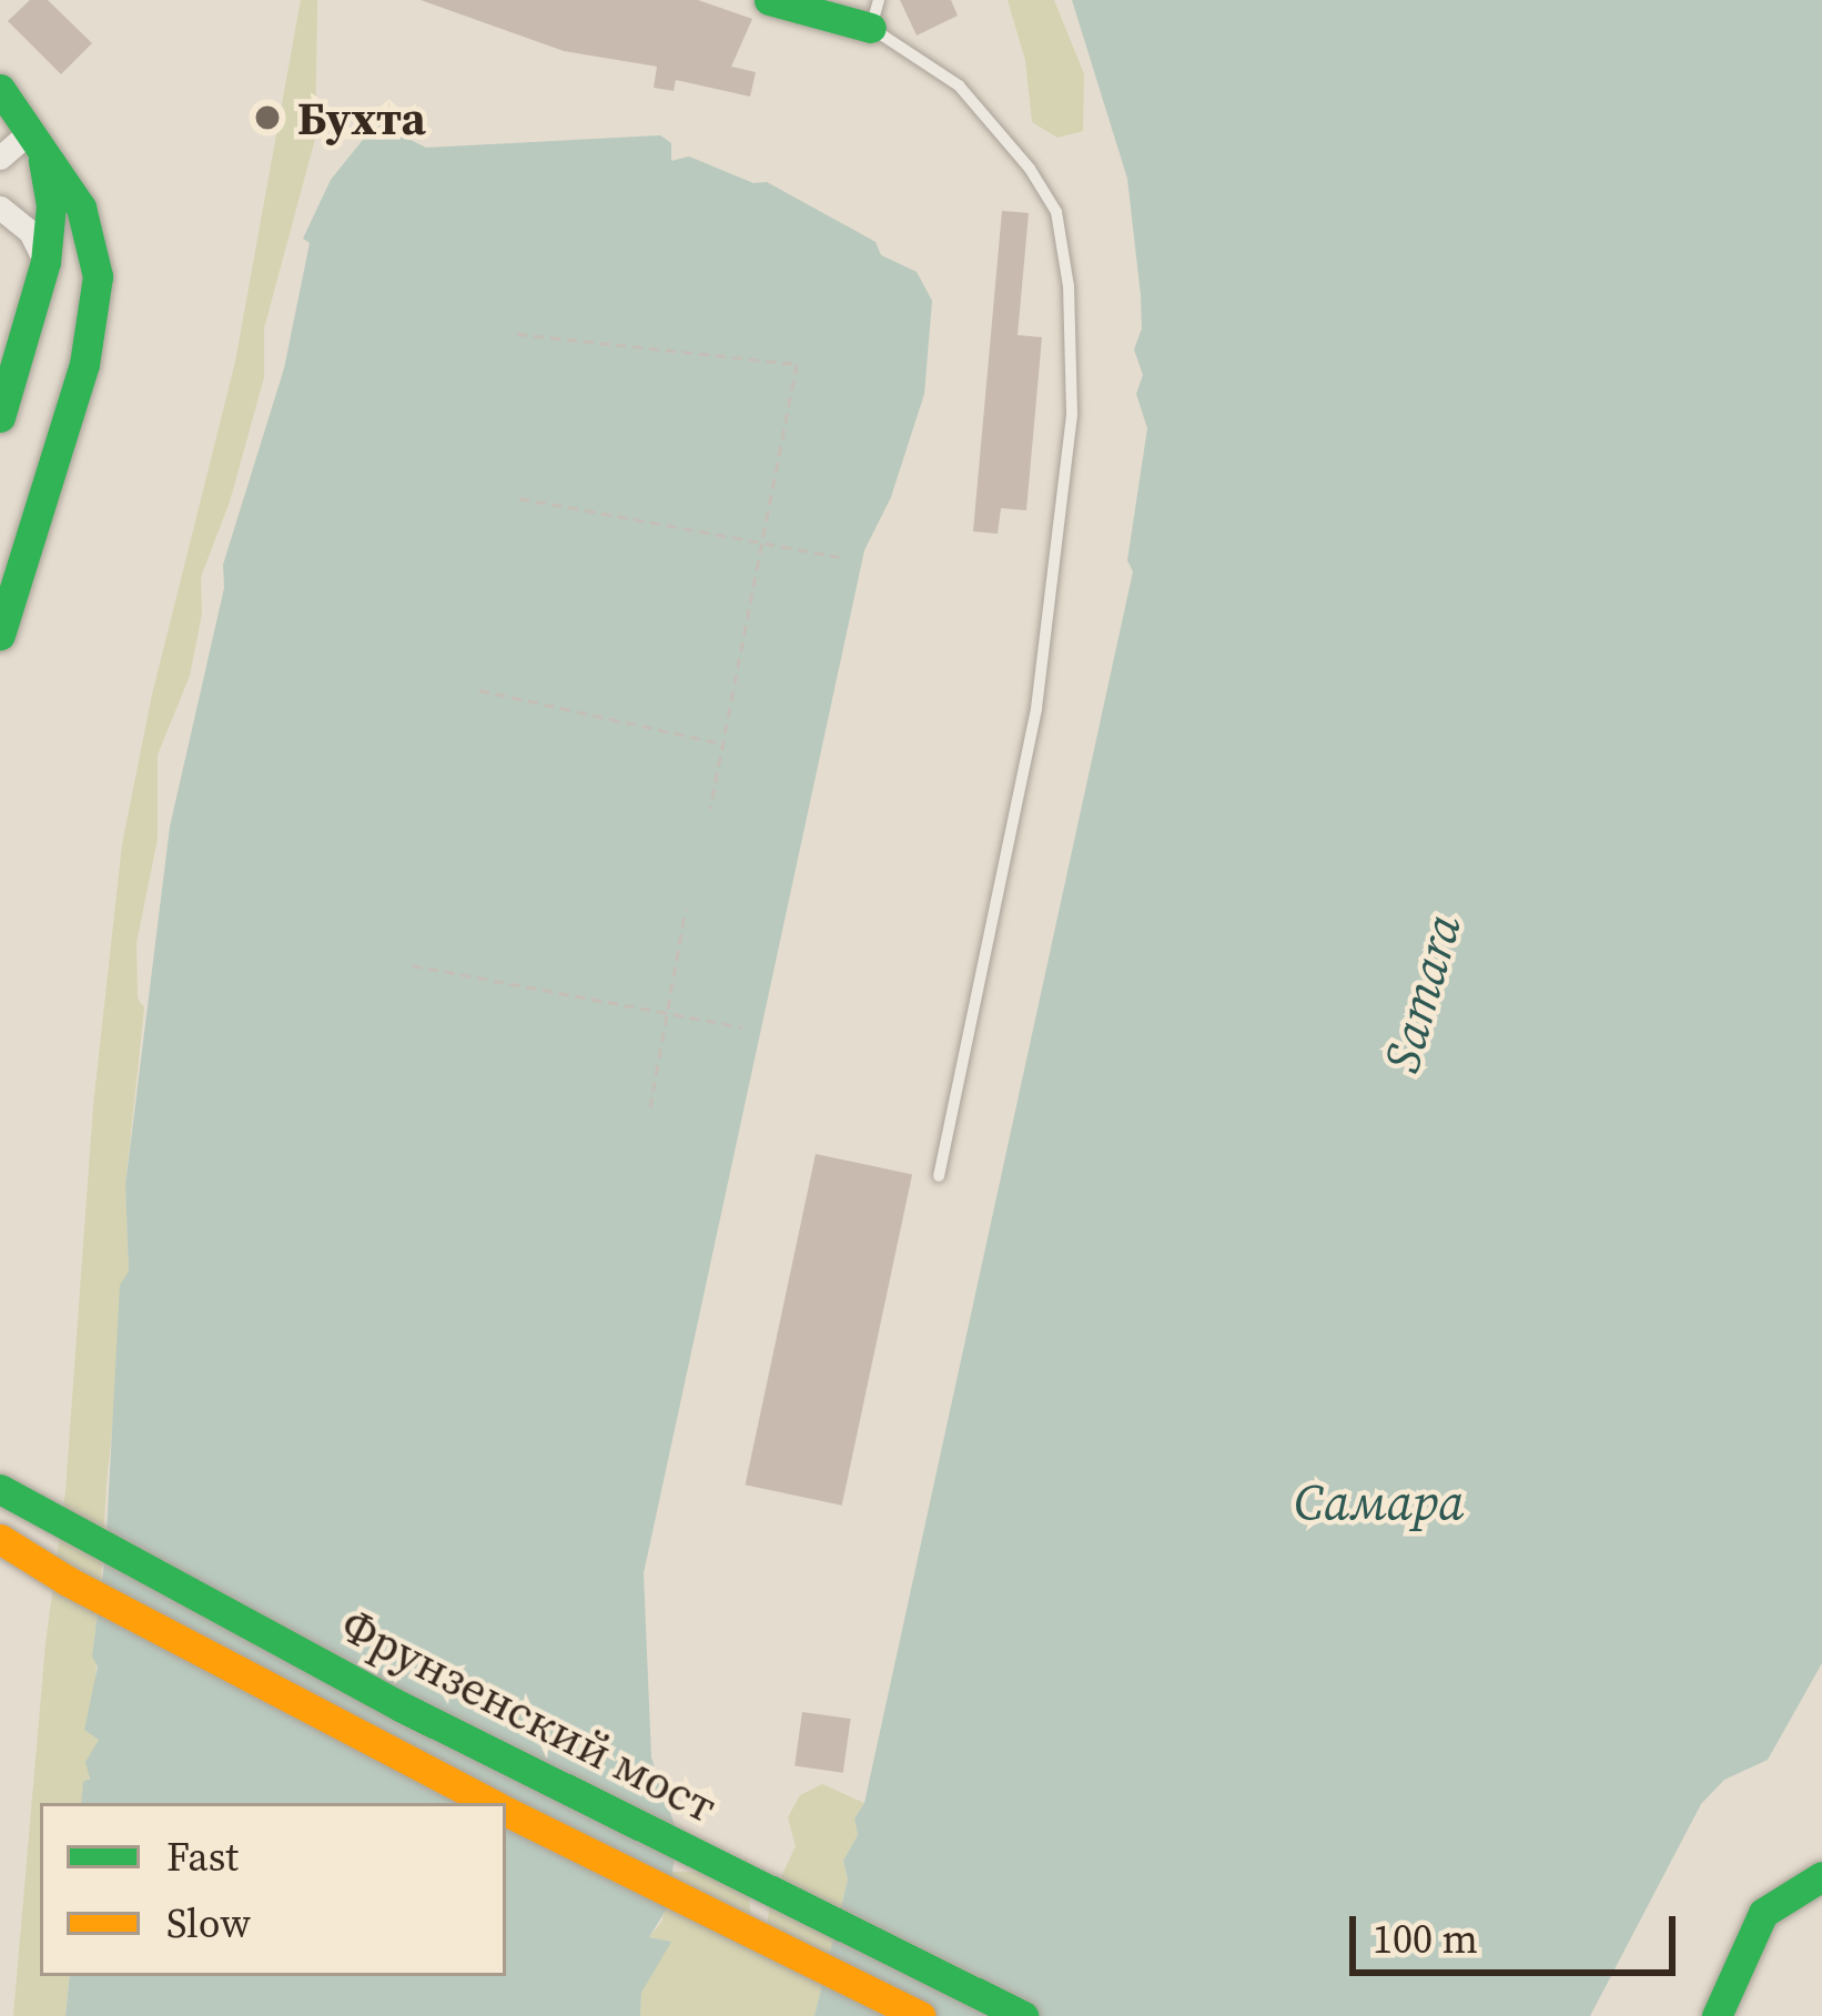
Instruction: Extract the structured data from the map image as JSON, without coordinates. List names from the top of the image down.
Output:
{
  "streets": {
    "main road": ["Фрунзенский мост"]
  },
  "water": ["Samara", "Самара"],
  "places": ["Бухта"],
  "legend": ["Fast", "Slow"],
  "scale_bar": "100 m"
}
